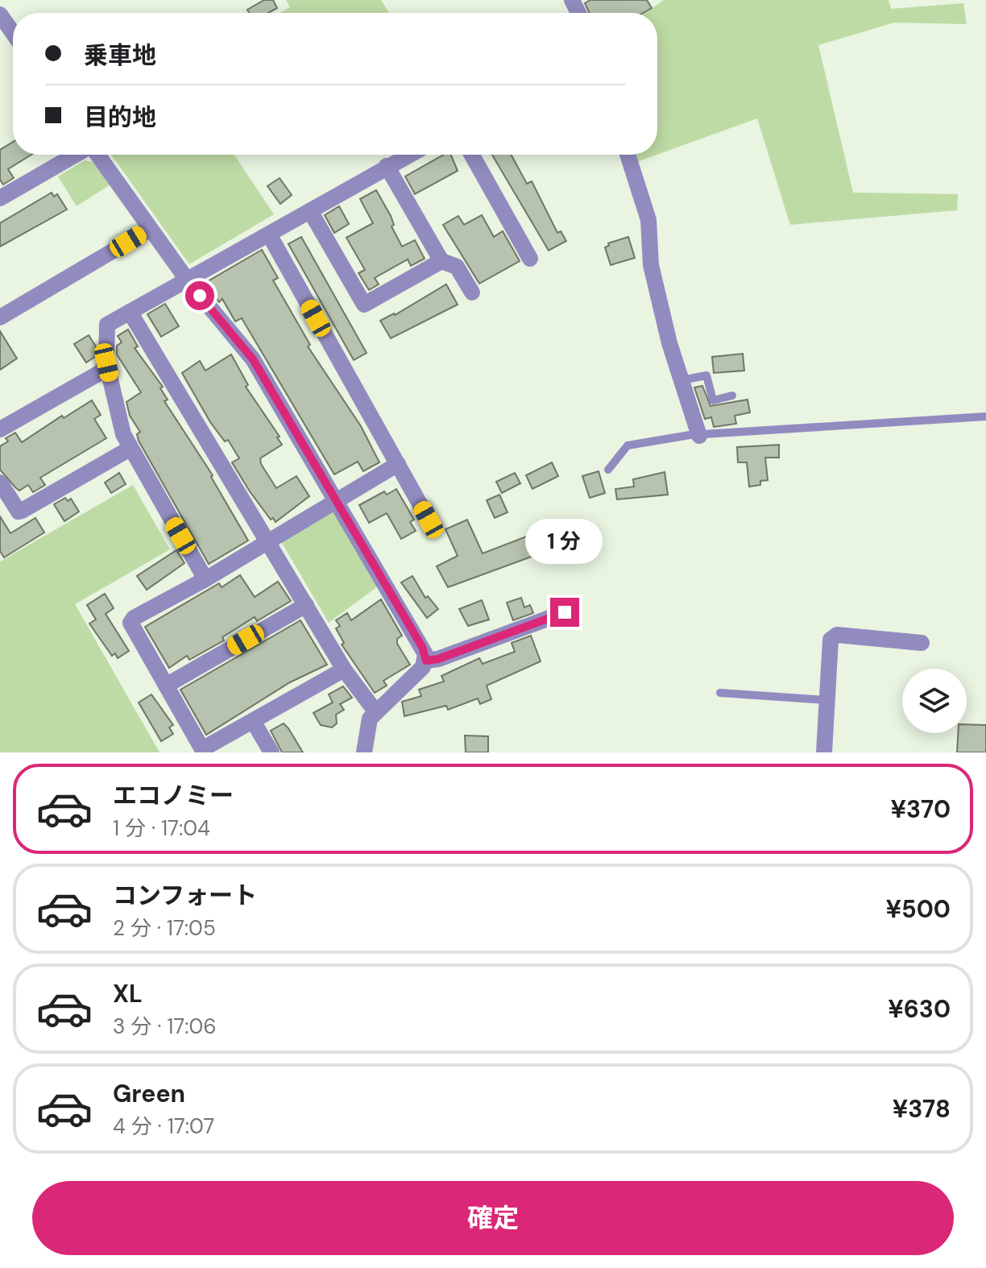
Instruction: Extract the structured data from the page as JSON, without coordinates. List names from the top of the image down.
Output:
{
  "page": {
    "banner": ["乗車地", "目的地"],
    "bubble": "1 分",
    "list": [
      {
        "name": "エコノミー",
        "note": "1 分 · 17:04",
        "value": "¥370"
      },
      {
        "name": "コンフォート",
        "note": "2 分 · 17:05",
        "value": "¥500"
      },
      {
        "name": "XL",
        "note": "3 分 · 17:06",
        "value": "¥630"
      },
      {
        "name": "Green",
        "note": "4 分 · 17:07",
        "value": "¥378"
      }
    ],
    "buttons": "確定"
  }
}
